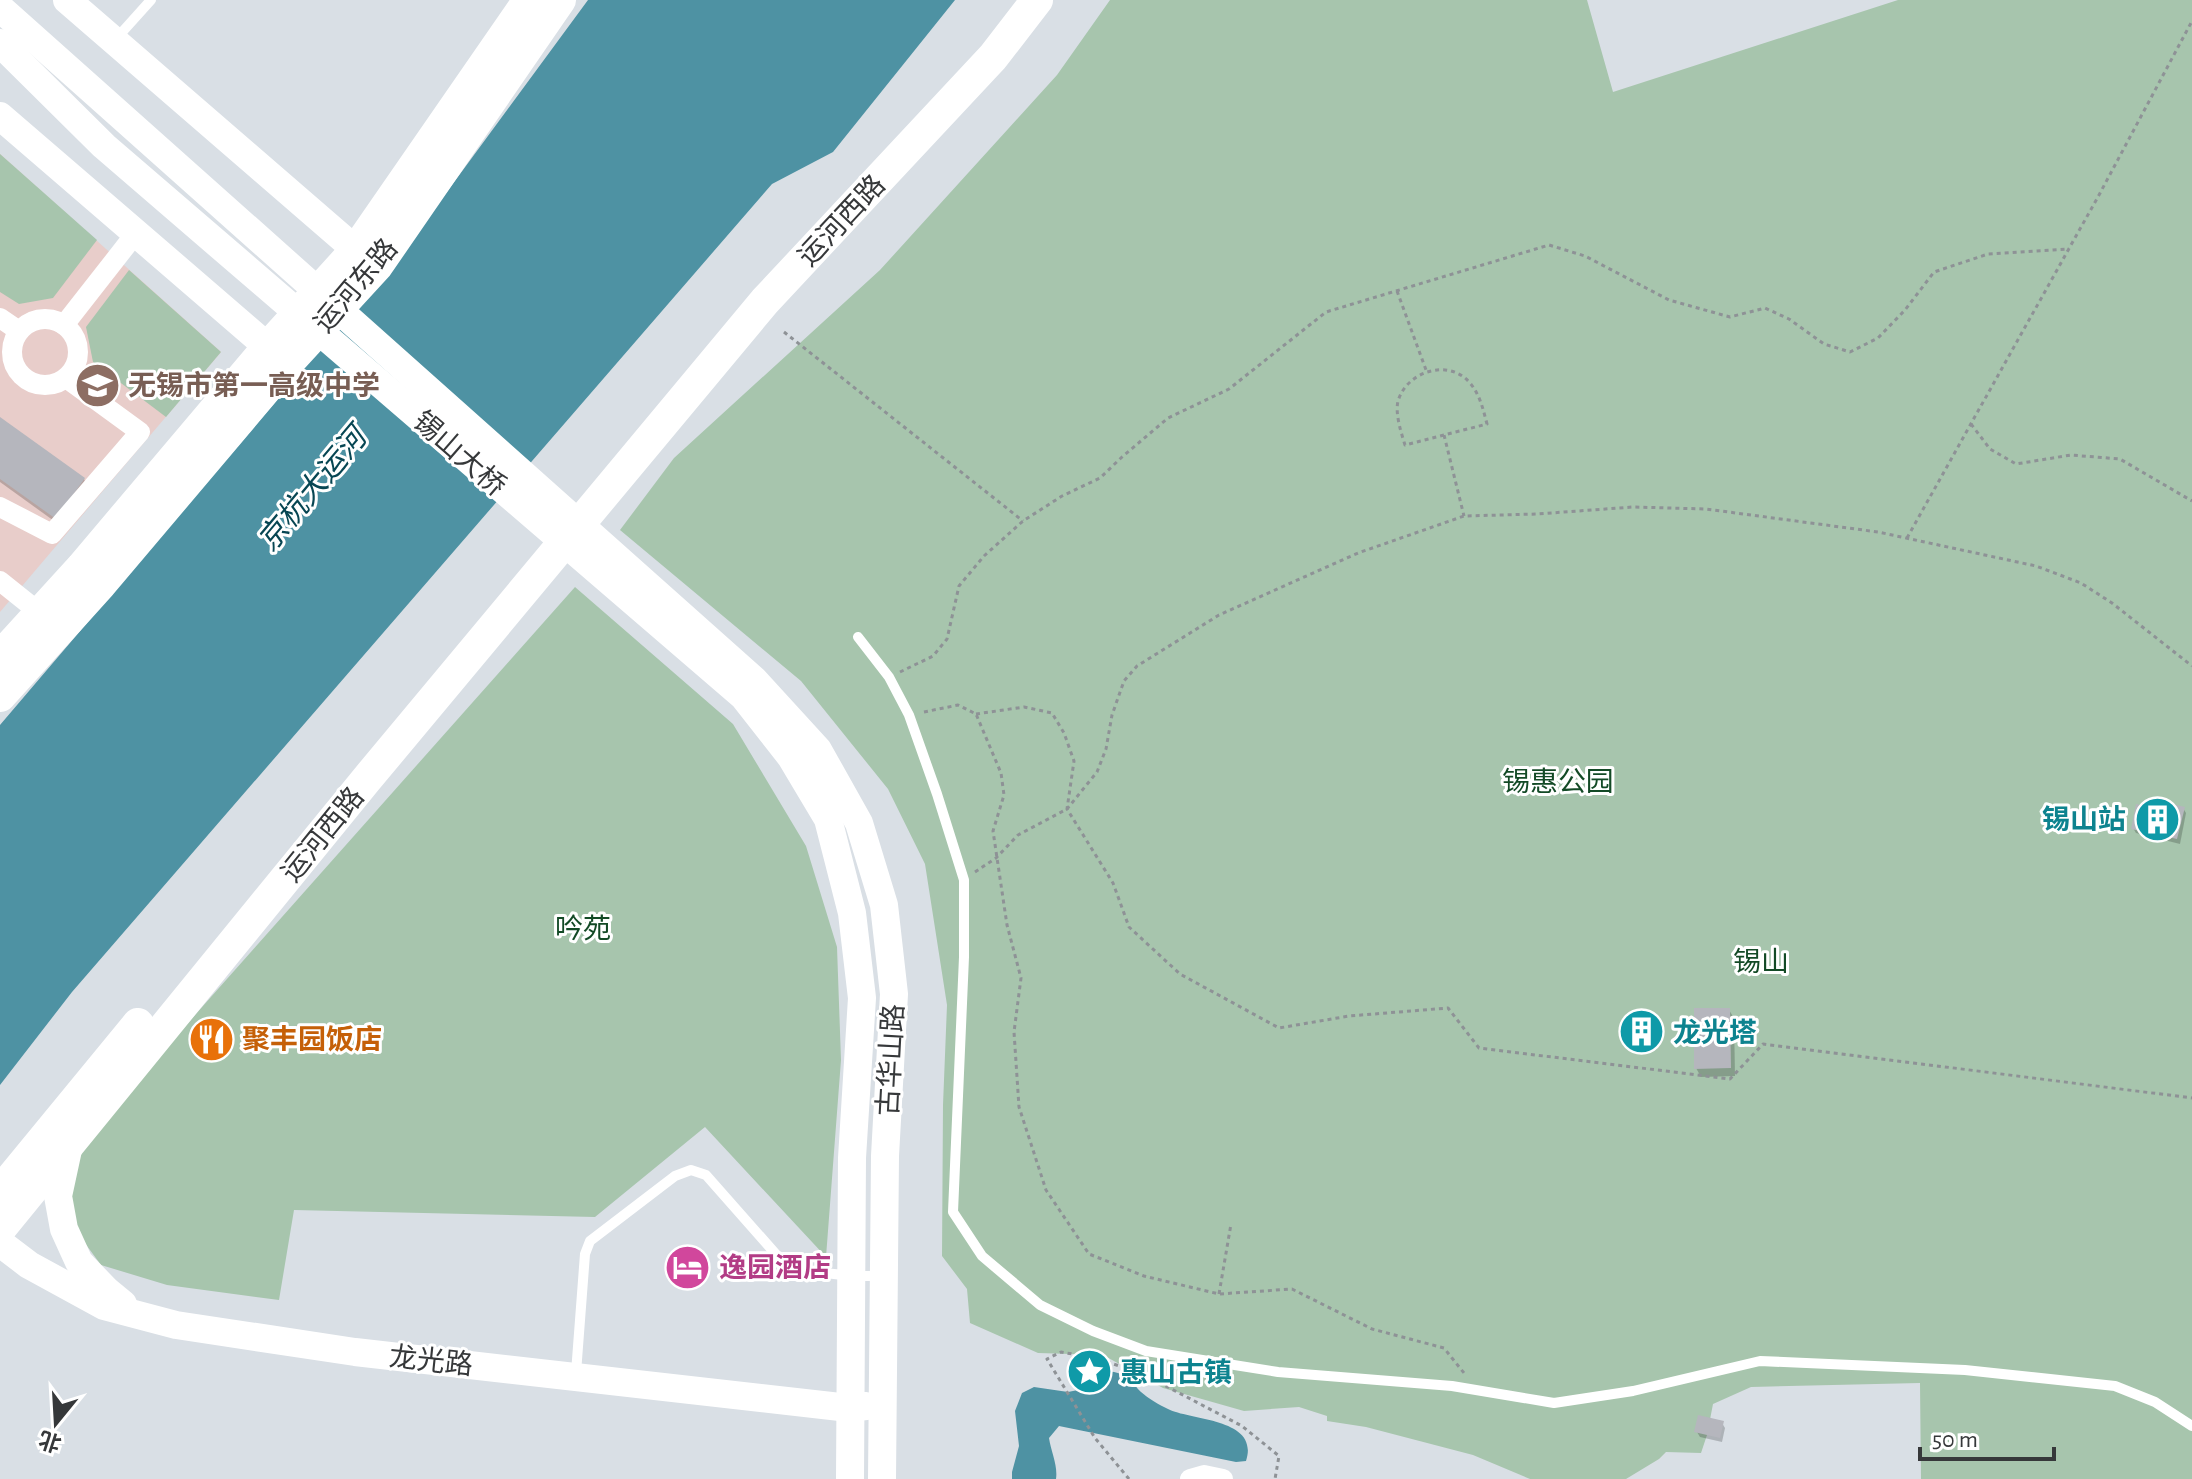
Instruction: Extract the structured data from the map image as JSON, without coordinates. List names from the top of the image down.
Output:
{
  "streets": {
    "main road": [
      "运河西路",
      "运河东路",
      "锡山大桥",
      "古华山路",
      "龙光路"
    ]
  },
  "crossings": [
    ["锡山大桥", "古华山路"],
    ["古华山路", "龙光路"]
  ],
  "water": ["京杭大运河"],
  "parks": ["锡惠公园", "吟苑", "锡山"],
  "places": {
    "school or university": ["无锡市第一高级中学"],
    "building": ["锡山站", "龙光塔"],
    "restaurant": ["聚丰园饭店"],
    "hotel": ["逸园酒店"],
    "place": ["惠山古镇"]
  },
  "scale_bar": "50 m",
  "north": "bottom"
}
